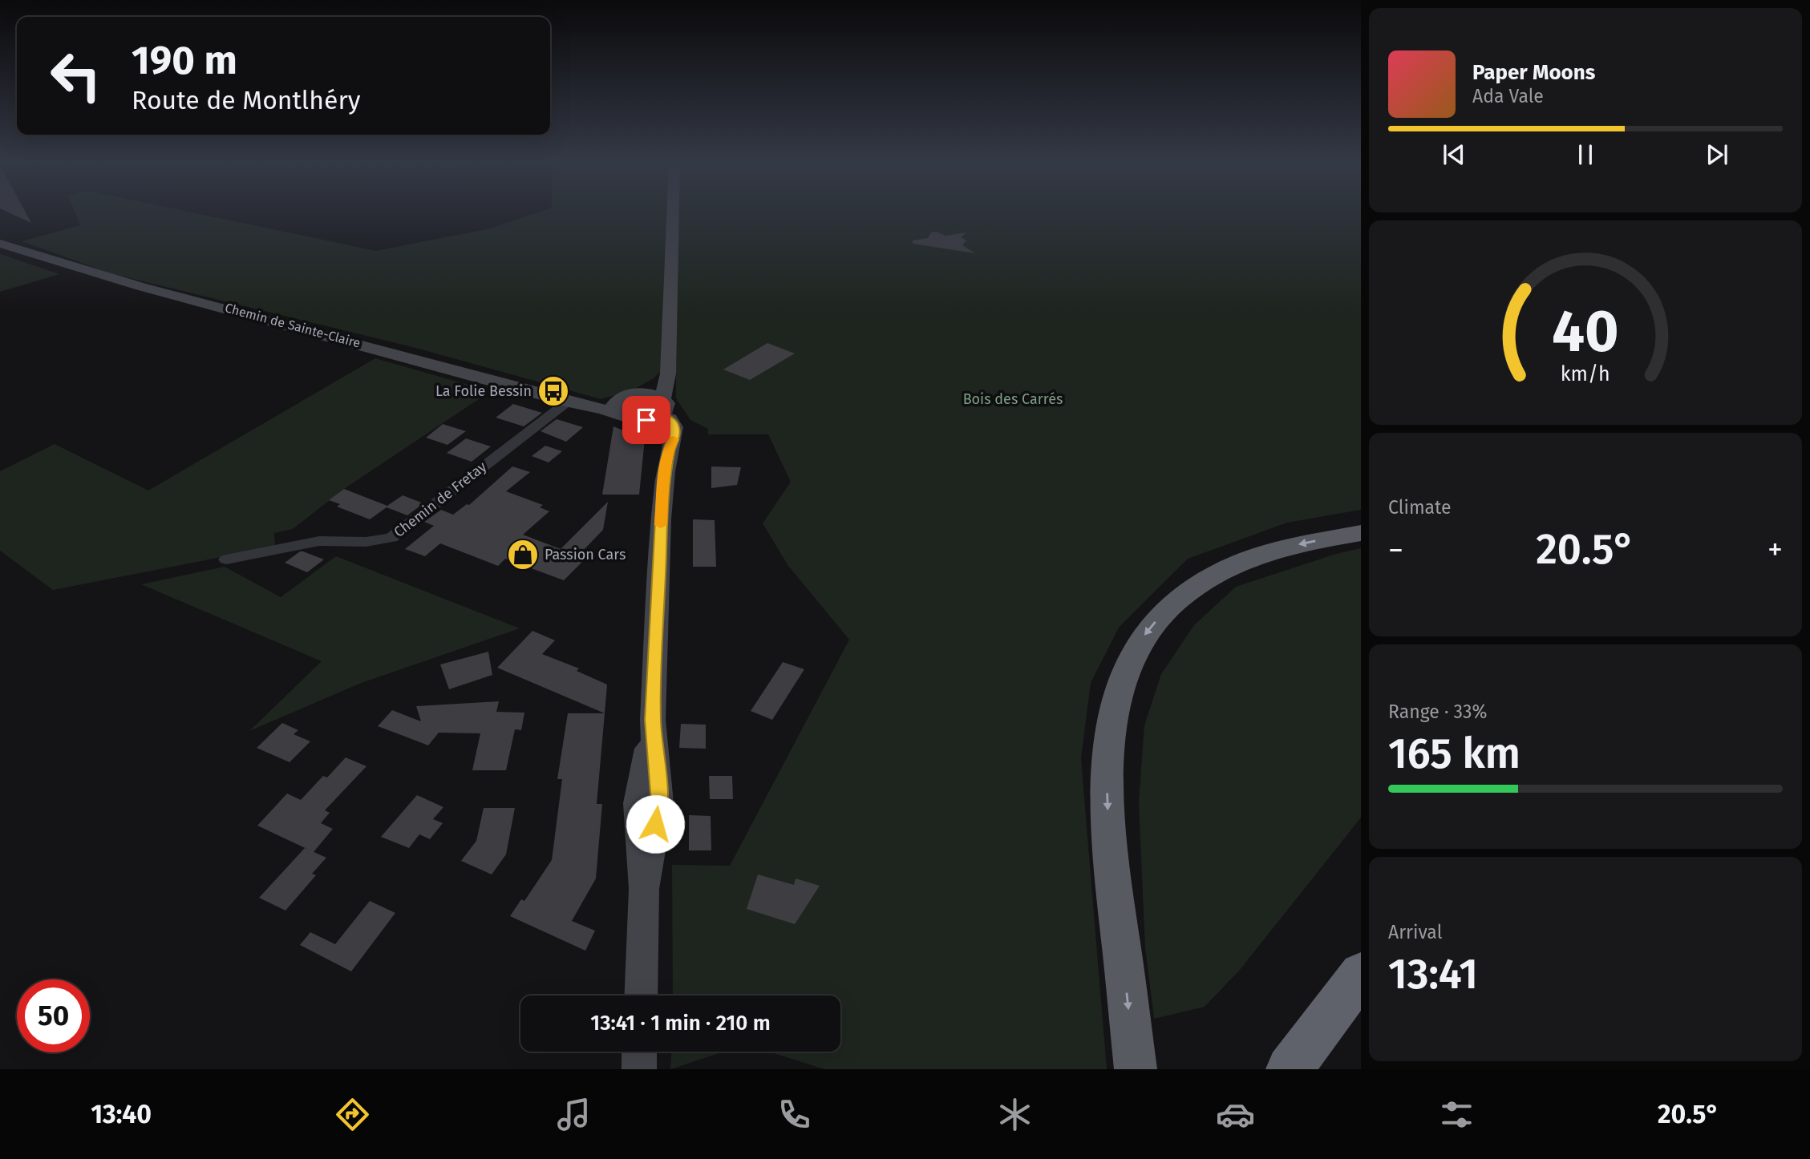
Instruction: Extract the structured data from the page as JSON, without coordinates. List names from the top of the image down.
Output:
{
  "streets": {
    "main road": ["Chemin de Sainte-Claire"],
    "street": ["Chemin de Fretay"]
  },
  "crossings": [
    ["Chemin de Sainte-Claire", "Chemin de Fretay"]
  ],
  "parks": ["Bois des Carrés"],
  "places": {
    "bus stop": ["La Folie Bessin"],
    "shop": ["Passion Cars"]
  },
  "page": {
    "turn": ["190 m", "Route de Montlhéry"],
    "song": ["Paper Moons", "Ada Vale"],
    "tile": [
      "Climate",
      ["Range · 33%", "165 km"],
      ["Arrival", "13:41"]
    ],
    "heat": ["−", "20.5°", "+"],
    "limit": "50",
    "trip": "13:41 · 1 min · 210 m",
    "tabs": ["13:40", "20.5°"],
    "gauge": ["40", "km/h"]
  }
}
